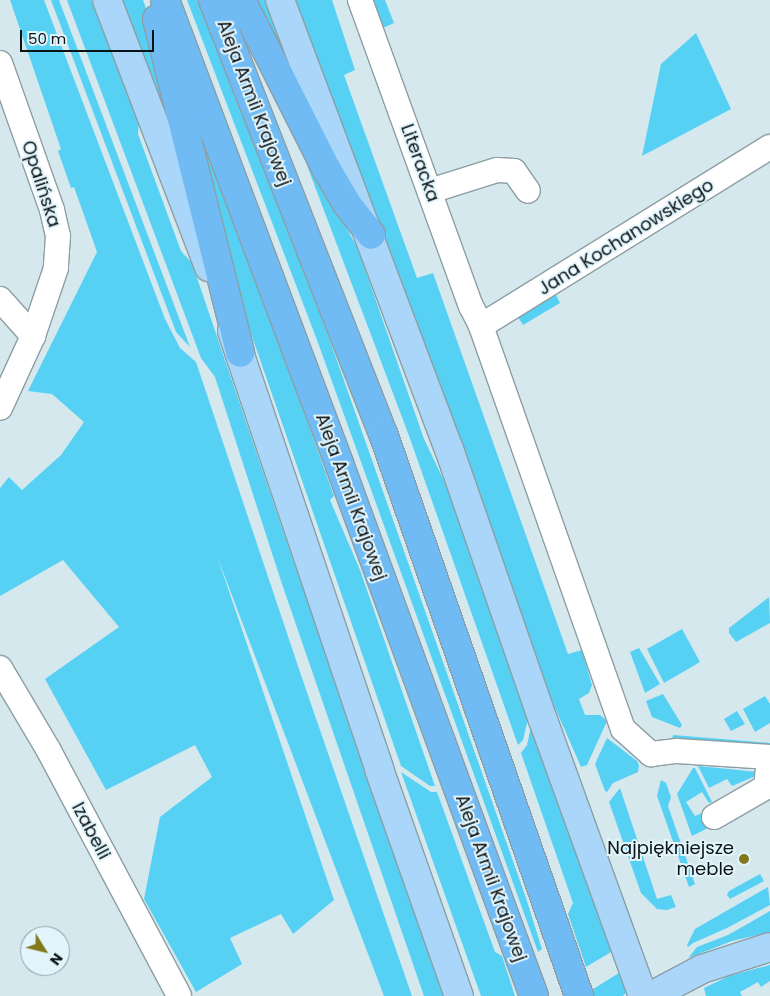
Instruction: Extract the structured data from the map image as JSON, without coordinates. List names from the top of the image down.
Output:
{
  "streets": {
    "highway": ["Aleja Armii Krajowej"],
    "street": [
      "Literacka",
      "Opalińska",
      "Jana Kochanowskiego",
      "Izabelli"
    ]
  },
  "crossings": [
    ["Literacka", "Jana Kochanowskiego"]
  ],
  "places": ["Najpiękniejsze meble"],
  "scale_bar": "50 m",
  "north": "bottom right"
}
